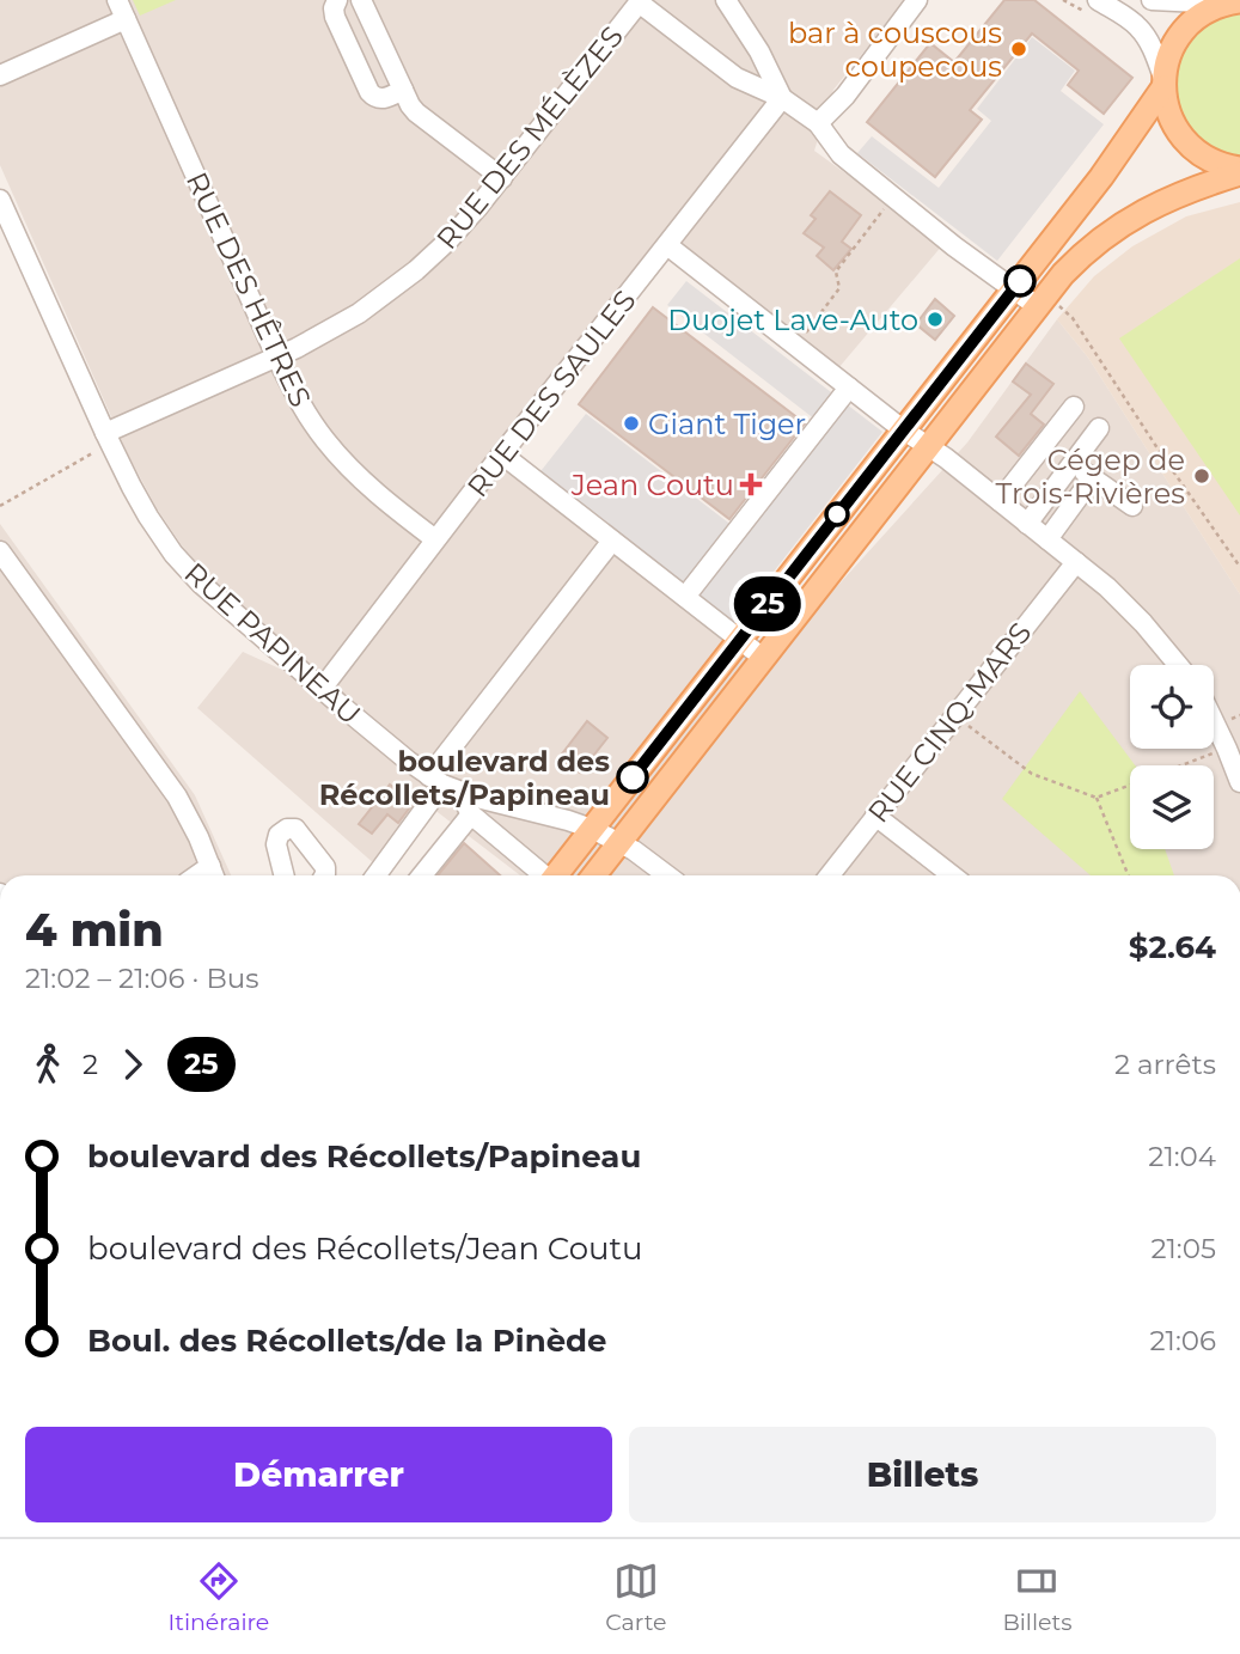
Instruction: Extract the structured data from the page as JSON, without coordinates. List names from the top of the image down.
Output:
{
  "streets": {
    "street": [
      "RUE DES MÉLÈZES",
      "RUE DES HÊTRES",
      "RUE DES SAULES",
      "RUE PAPINEAU",
      "RUE CINQ-MARS"
    ]
  },
  "crossings": [
    ["RUE DES MÉLÈZES", "RUE DES HÊTRES"],
    ["RUE DES MÉLÈZES", "RUE PAPINEAU"],
    ["RUE DES HÊTRES", "RUE DES SAULES"],
    ["RUE DES SAULES", "RUE PAPINEAU"]
  ],
  "places": {
    "other": [
      "bar à couscous coupecous",
      "Duojet Lave-Auto",
      "Giant Tiger",
      "Cégep de Trois-Rivières",
      "boulevard des Récollets/Papineau"
    ],
    "health": ["Jean Coutu"]
  },
  "lines": ["bus line 25"],
  "page": {
    "on_map": "25",
    "heading": ["4 min", "21:02 – 21:06 · Bus", "$2.64"],
    "legs": ["2", "25", "2 arrêts"],
    "list": [
      {
        "name": "boulevard des Récollets/Papineau",
        "value": "21:04"
      },
      {
        "name": "boulevard des Récollets/Jean Coutu",
        "value": "21:05"
      },
      {
        "name": "Boul. des Récollets/de la Pinède",
        "value": "21:06"
      }
    ],
    "buttons": ["Démarrer", "Billets"],
    "tabs": ["Itinéraire", "Carte", "Billets"]
  }
}
